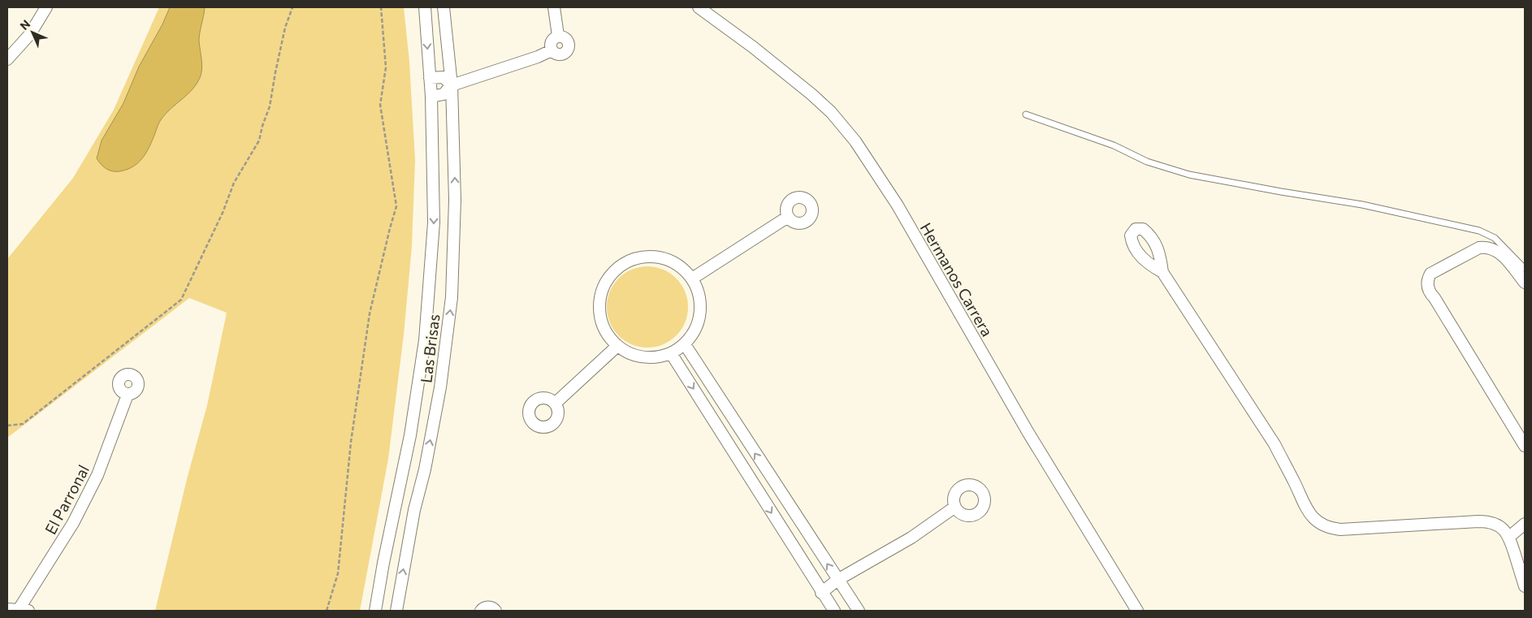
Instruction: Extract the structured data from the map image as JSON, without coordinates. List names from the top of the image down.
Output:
{
  "streets": {
    "street": ["Hermanos Carrera", "Las Brisas", "El Parronal"]
  },
  "north": "top left"
}
